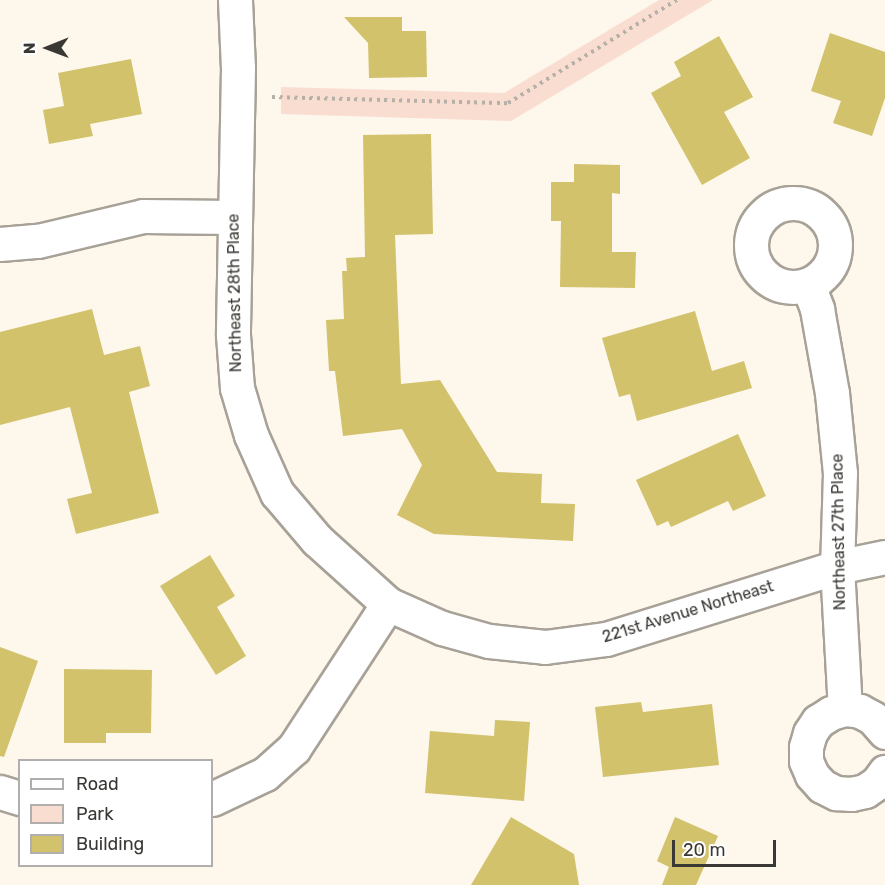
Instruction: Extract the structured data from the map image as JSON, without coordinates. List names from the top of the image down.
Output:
{
  "streets": {
    "street": ["Northeast 28th Place", "Northeast 27th Place", "221st Avenue Northeast"]
  },
  "crossings": [
    ["Northeast 28th Place", "221st Avenue Northeast"],
    ["Northeast 27th Place", "221st Avenue Northeast"]
  ],
  "legend": ["Road", "Park", "Building"],
  "scale_bar": "20 m",
  "north": "left"
}
